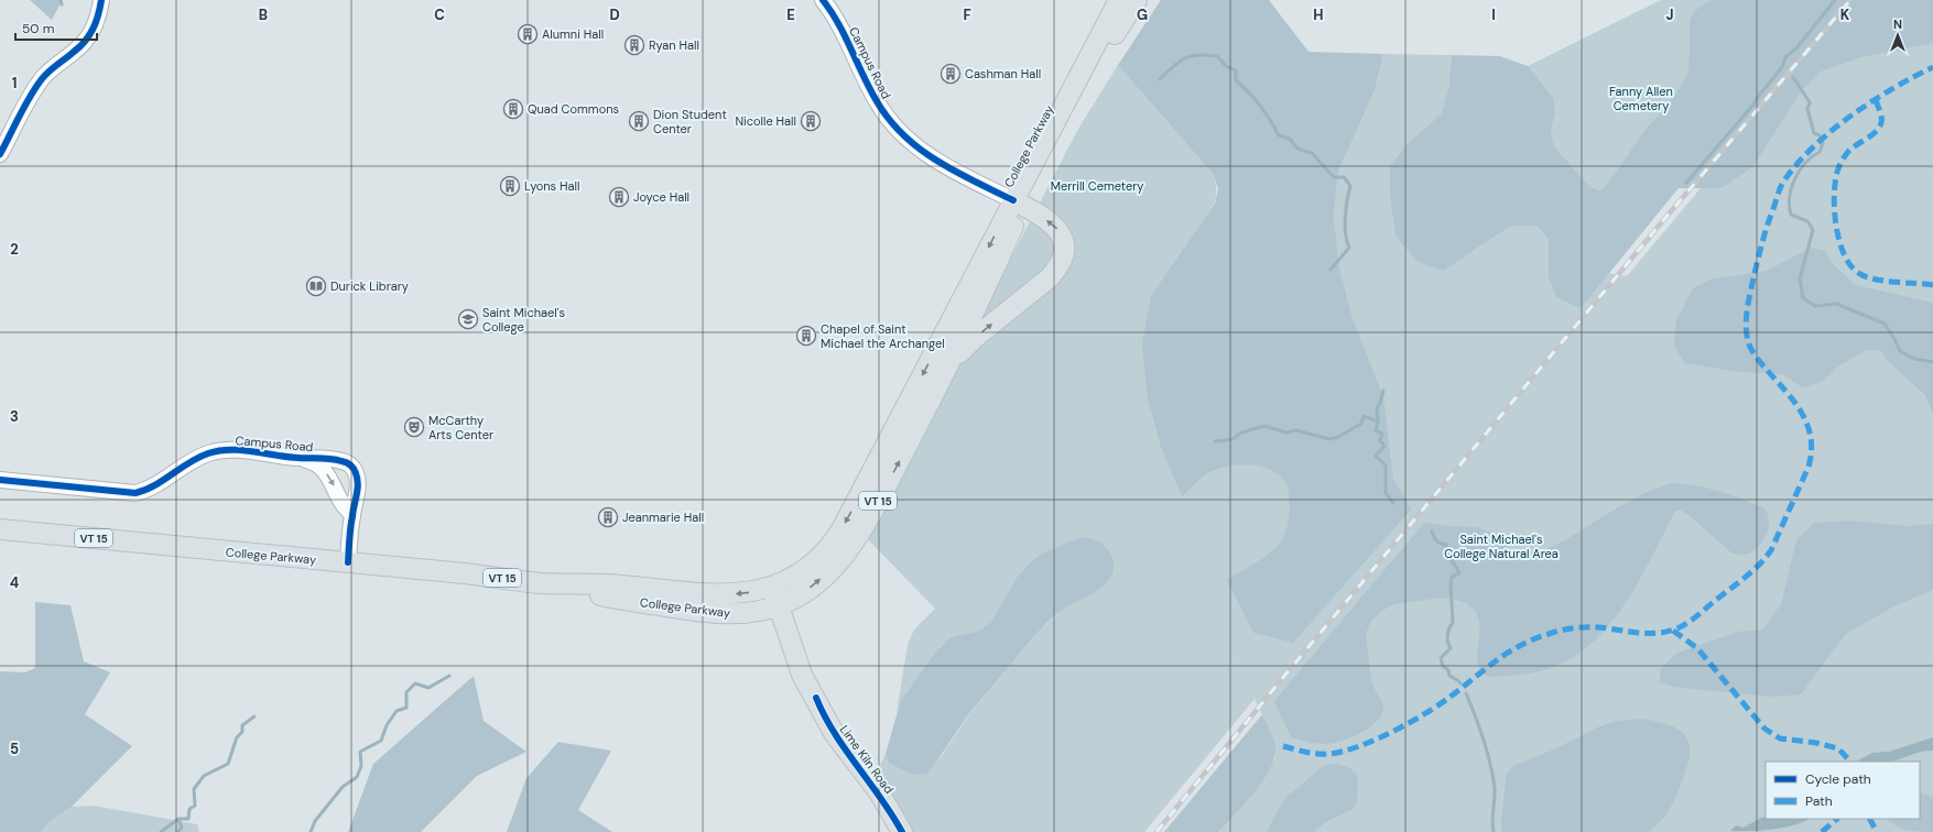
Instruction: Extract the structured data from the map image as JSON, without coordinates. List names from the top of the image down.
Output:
{
  "streets": {
    "main road": ["College Parkway", "VT 15", "Lime Kiln Road"],
    "street": ["Campus Road"]
  },
  "crossings": [
    ["Campus Road", "College Parkway"],
    ["College Parkway", "Lime Kiln Road"]
  ],
  "parks": ["Fanny Allen Cemetery", "Merrill Cemetery", "Saint Michael's College Natural Area"],
  "places": {
    "building": [
      "Alumni Hall",
      "Ryan Hall",
      "Cashman Hall",
      "Quad Commons",
      "Dion Student Center",
      "Nicolle Hall",
      "Lyons Hall",
      "Joyce Hall",
      "Chapel of Saint Michael the Archangel",
      "Jeanmarie Hall"
    ],
    "library": ["Durick Library"],
    "school or university": ["Saint Michael's College"],
    "theatre": ["McCarthy Arts Center"]
  },
  "legend": ["Cycle path", "Path"],
  "scale_bar": "50 m",
  "north": "top",
  "grid": {
    "columns": [
      "B",
      "C",
      "D",
      "E",
      "F",
      "G",
      "H",
      "I",
      "J",
      "K"
    ],
    "rows": [
      "1",
      "2",
      "3",
      "4",
      "5"
    ]
  }
}
